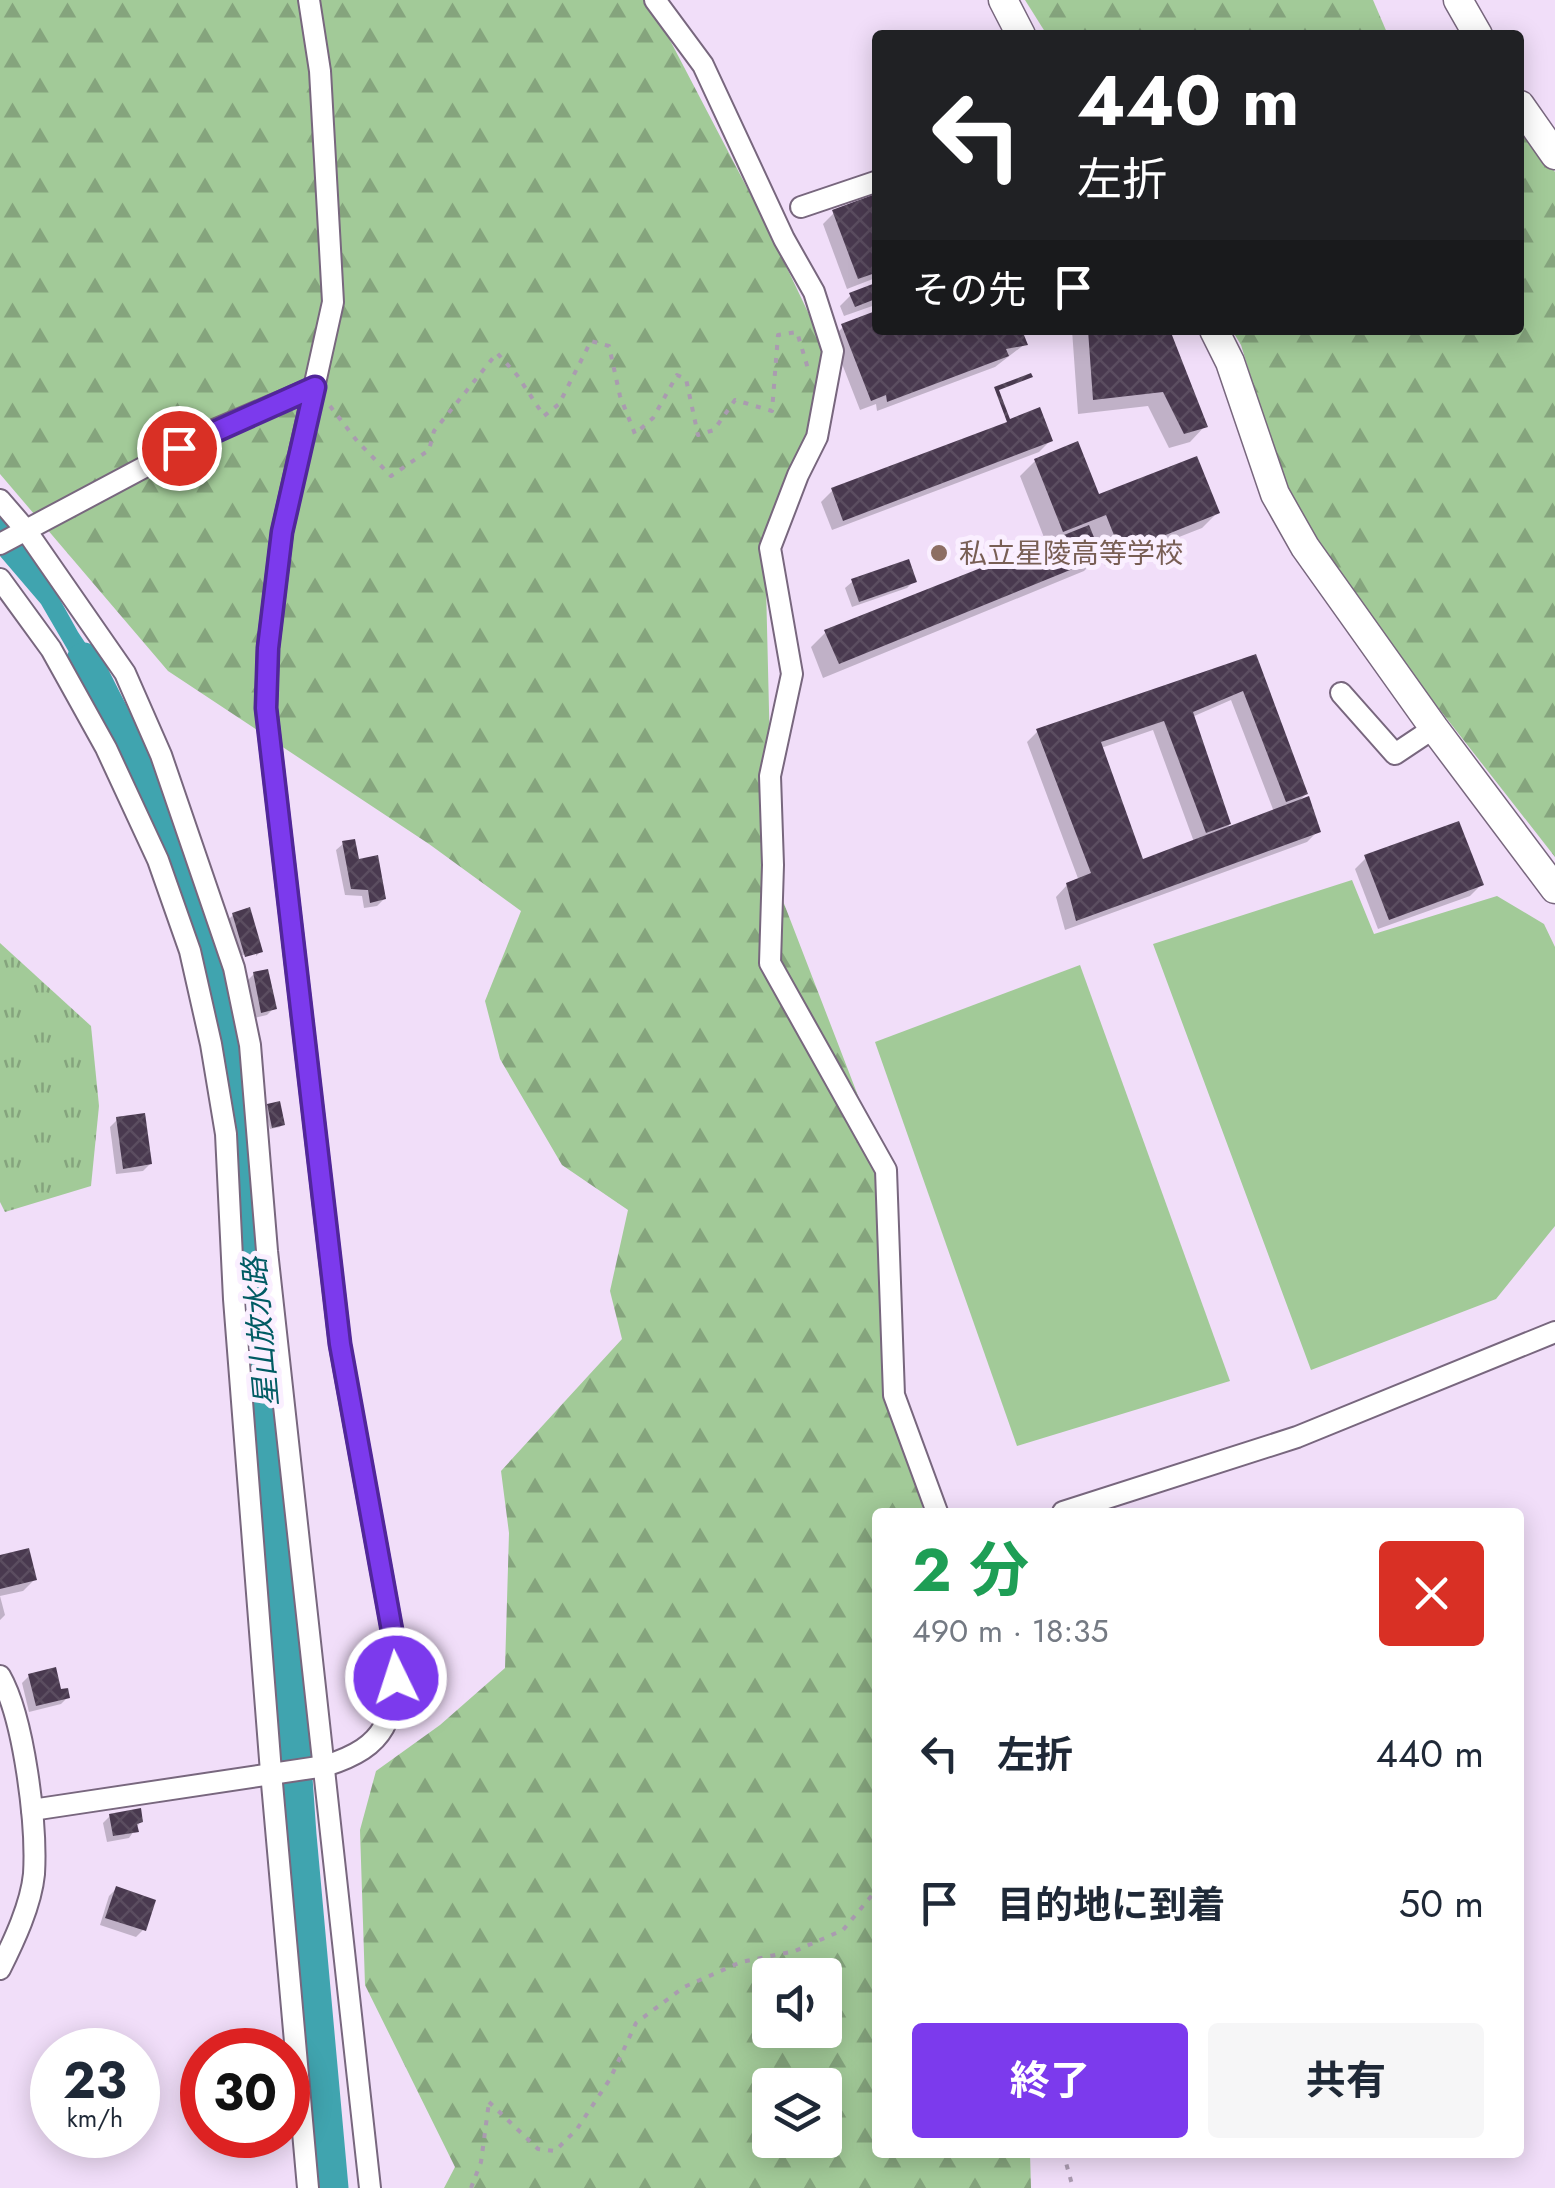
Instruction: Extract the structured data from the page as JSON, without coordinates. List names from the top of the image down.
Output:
{
  "water": ["星山放水路"],
  "places": ["私立星陵高等学校"],
  "page": {
    "turn": ["440 m", "左折"],
    "then": "その先",
    "heading": ["2 分", "490 m · 18:35"],
    "list": [
      {
        "name": "左折",
        "value": "440 m"
      },
      {
        "name": "目的地に到着",
        "value": "50 m"
      }
    ],
    "buttons": ["終了", "共有"],
    "speed": "23 km/h",
    "limit": "30"
  }
}
